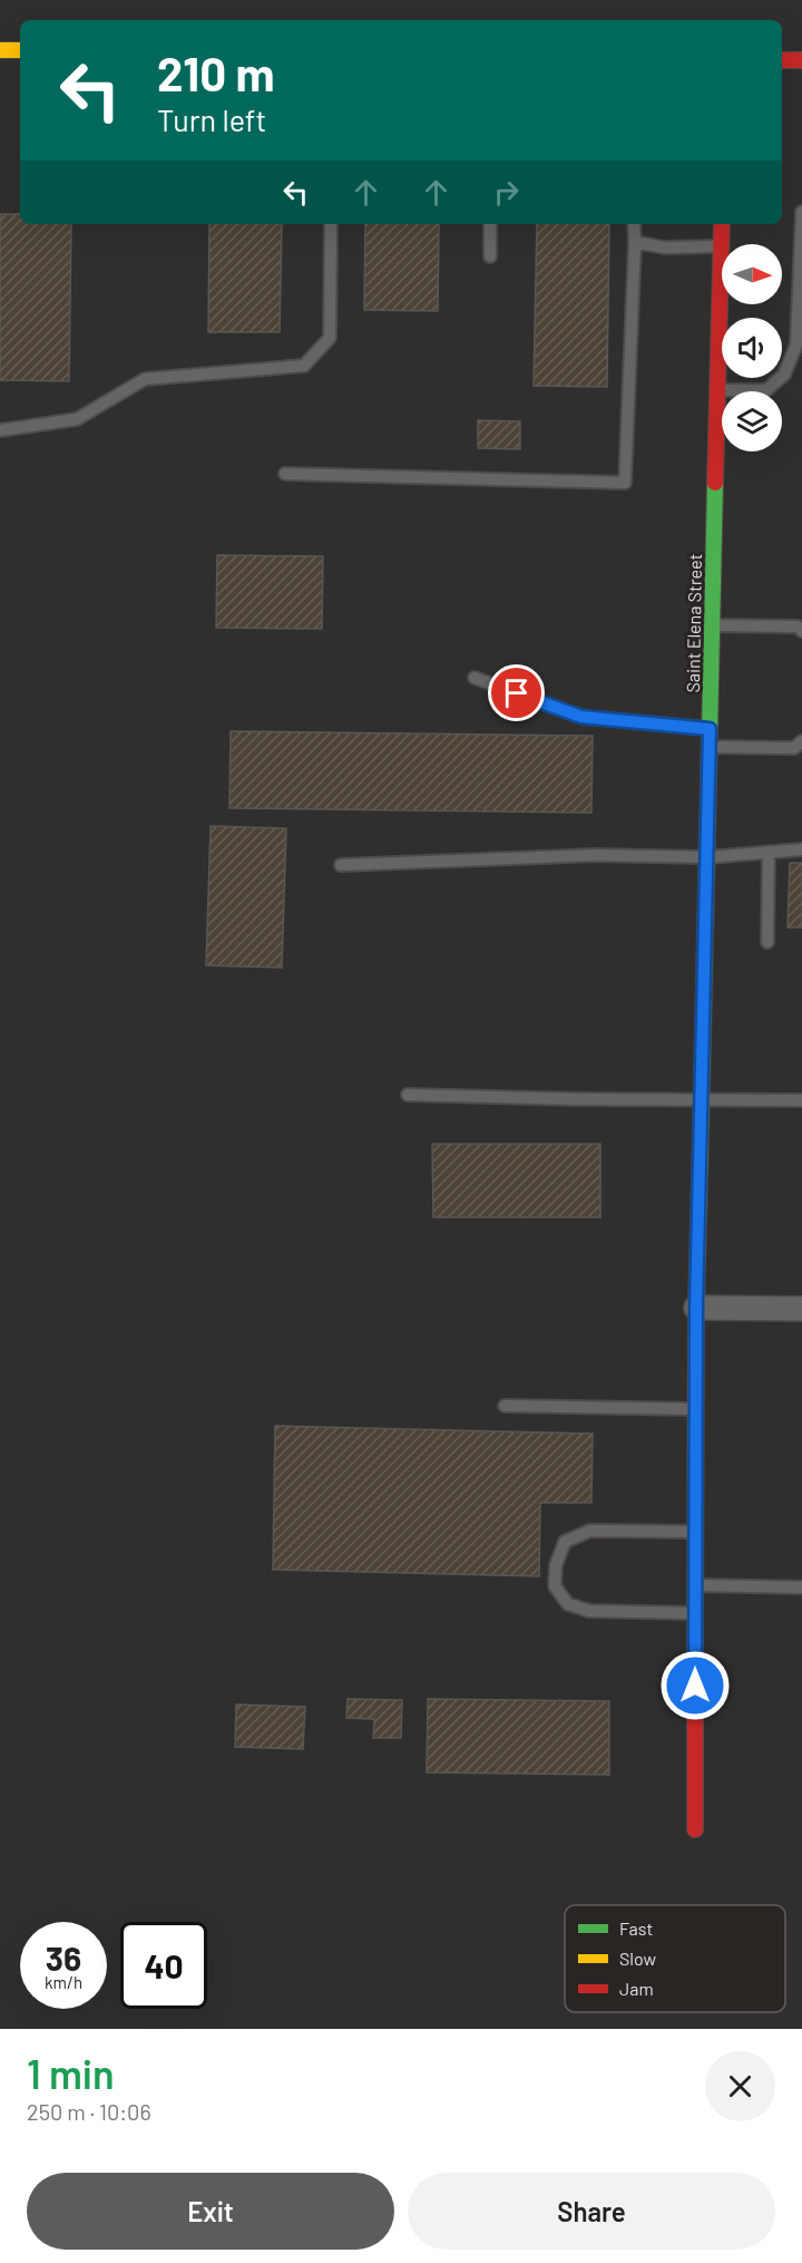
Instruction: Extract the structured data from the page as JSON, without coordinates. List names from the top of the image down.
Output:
{
  "streets": {
    "street": ["Saint Elena Street"]
  },
  "legend": ["Fast", "Slow", "Jam"],
  "north": "right",
  "page": {
    "turn": ["210 m", "Turn left"],
    "speed": "36 km/h",
    "limit": "40",
    "heading": ["1 min", "250 m · 10:06"],
    "buttons": ["Exit", "Share"]
  }
}
